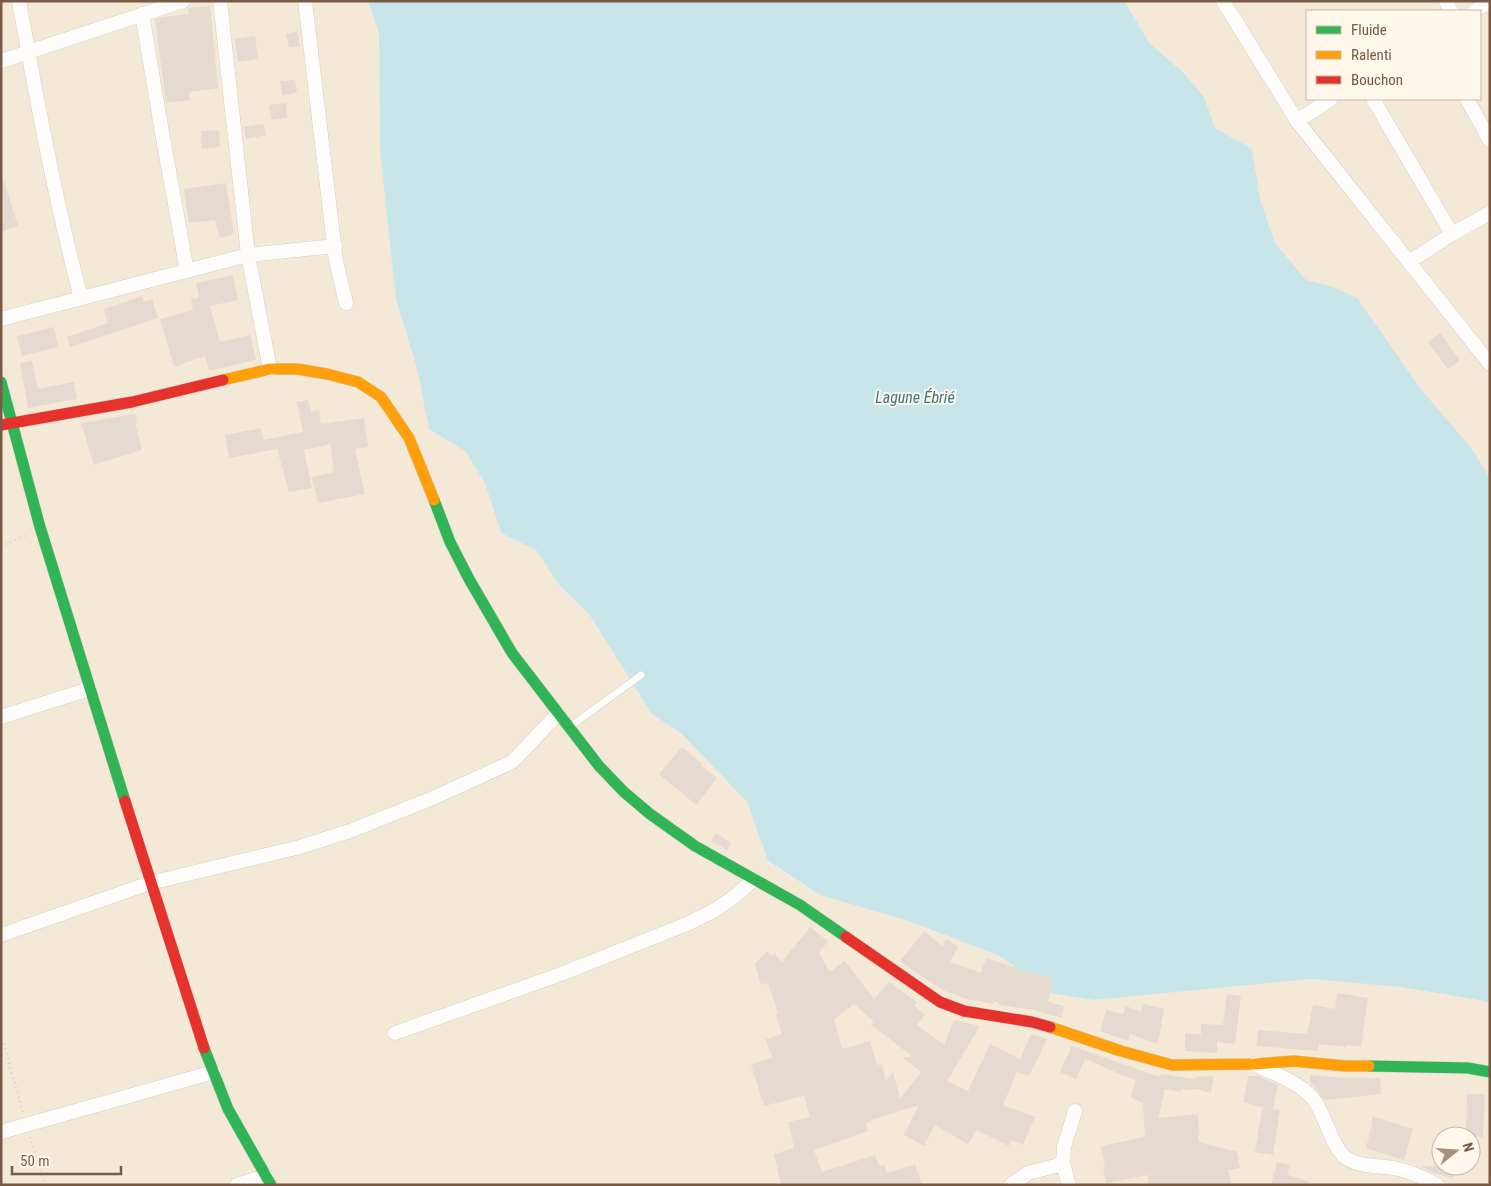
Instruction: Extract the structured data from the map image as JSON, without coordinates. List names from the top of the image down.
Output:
{
  "water": ["Lagune Ébrié"],
  "legend": ["Fluide", "Ralenti", "Bouchon"],
  "scale_bar": "50 m",
  "north": "right"
}
